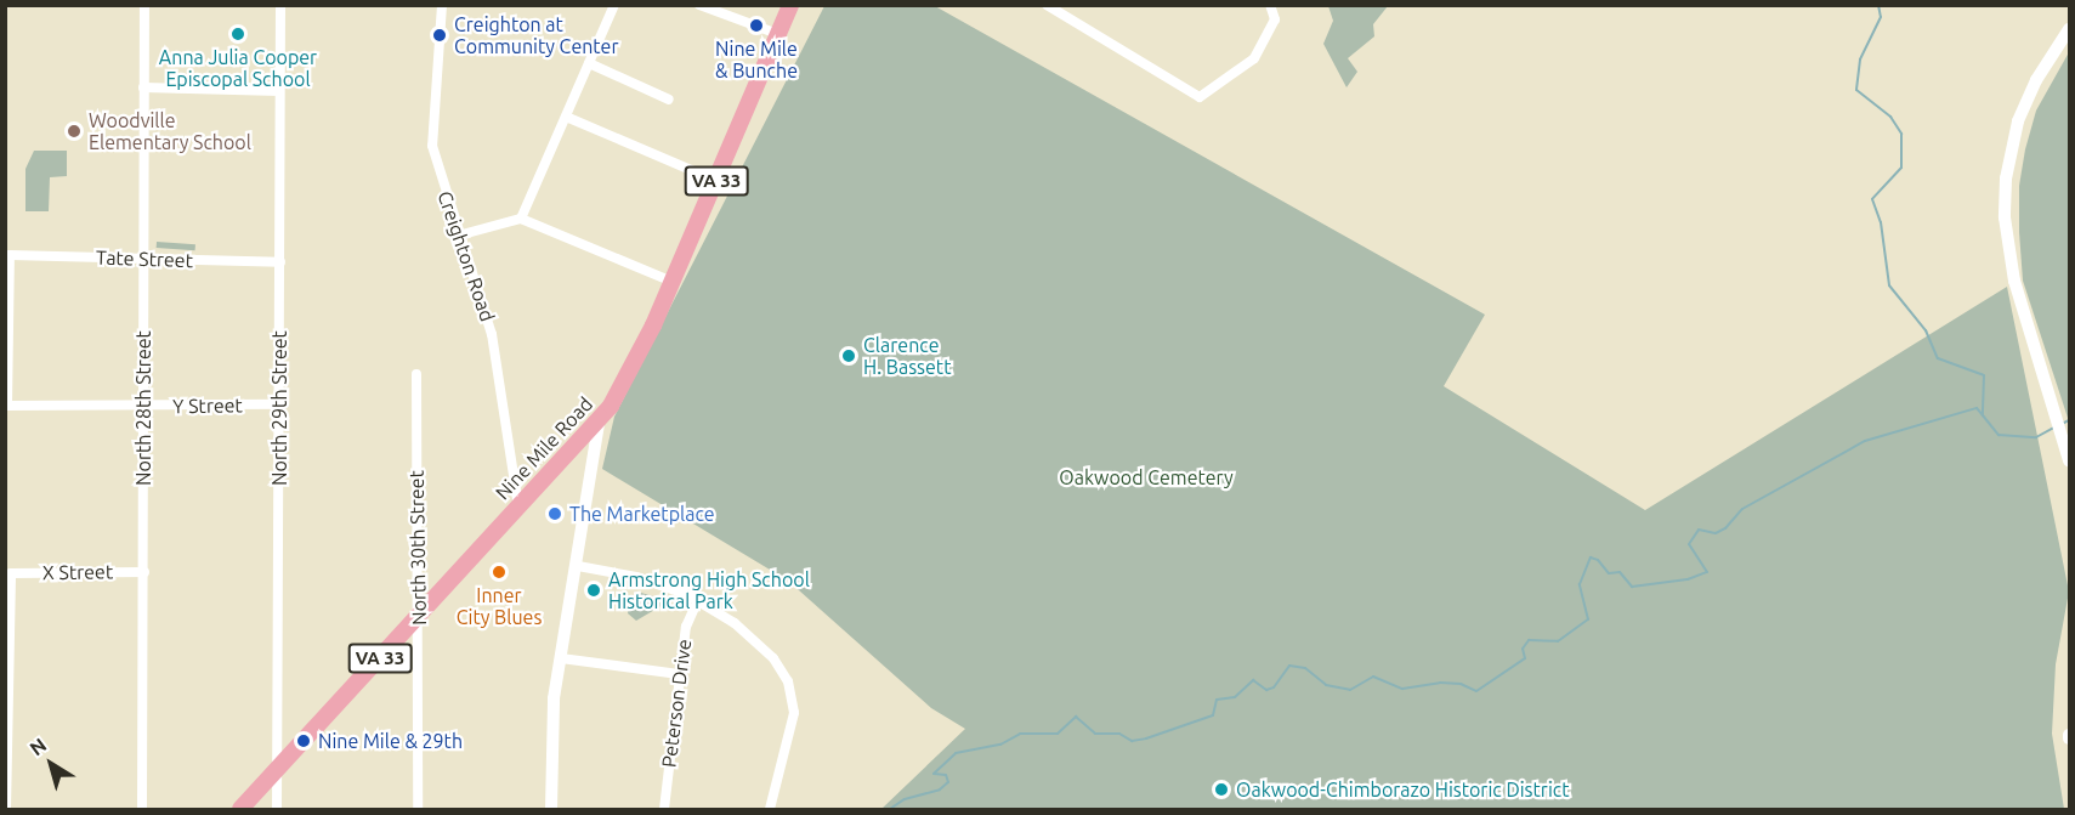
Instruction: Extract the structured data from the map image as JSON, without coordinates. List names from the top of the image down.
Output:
{
  "streets": {
    "main road": ["VA 33", "Nine Mile Road"],
    "street": [
      "Creighton Road",
      "Tate Street",
      "Y Street",
      "North 28th Street",
      "North 29th Street",
      "North 30th Street",
      "X Street",
      "Peterson Drive"
    ]
  },
  "crossings": [
    ["Creighton Road", "Nine Mile Road"],
    ["Tate Street", "Y Street"],
    ["Tate Street", "North 28th Street"],
    ["Tate Street", "North 29th Street"],
    ["Y Street", "North 28th Street"],
    ["Y Street", "North 29th Street"],
    ["North 28th Street", "X Street"],
    ["North 29th Street", "Nine Mile Road"],
    ["Nine Mile Road", "North 30th Street"]
  ],
  "parks": ["Oakwood Cemetery"],
  "places": [
    "Nine Mile & Bunche",
    "Anna Julia Cooper Episcopal School",
    "Creighton at Community Center",
    "Woodville Elementary School",
    "Clarence H. Bassett",
    "The Marketplace",
    "Inner City Blues",
    "Armstrong High School Historical Park",
    "Nine Mile & 29th",
    "Oakwood-Chimborazo Historic District"
  ],
  "north": "top left"
}
